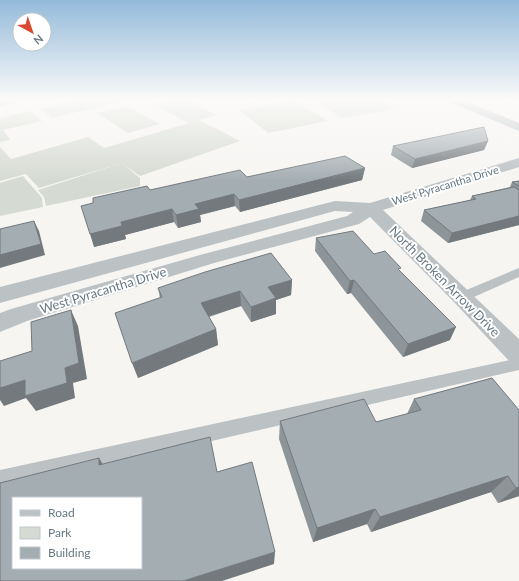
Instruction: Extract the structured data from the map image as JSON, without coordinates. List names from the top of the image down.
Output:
{
  "streets": {
    "street": ["West Pyracantha Drive", "North Broken Arrow Drive"]
  },
  "crossings": [
    ["West Pyracantha Drive", "North Broken Arrow Drive"]
  ],
  "legend": ["Road", "Park", "Building"],
  "north": "bottom right"
}
